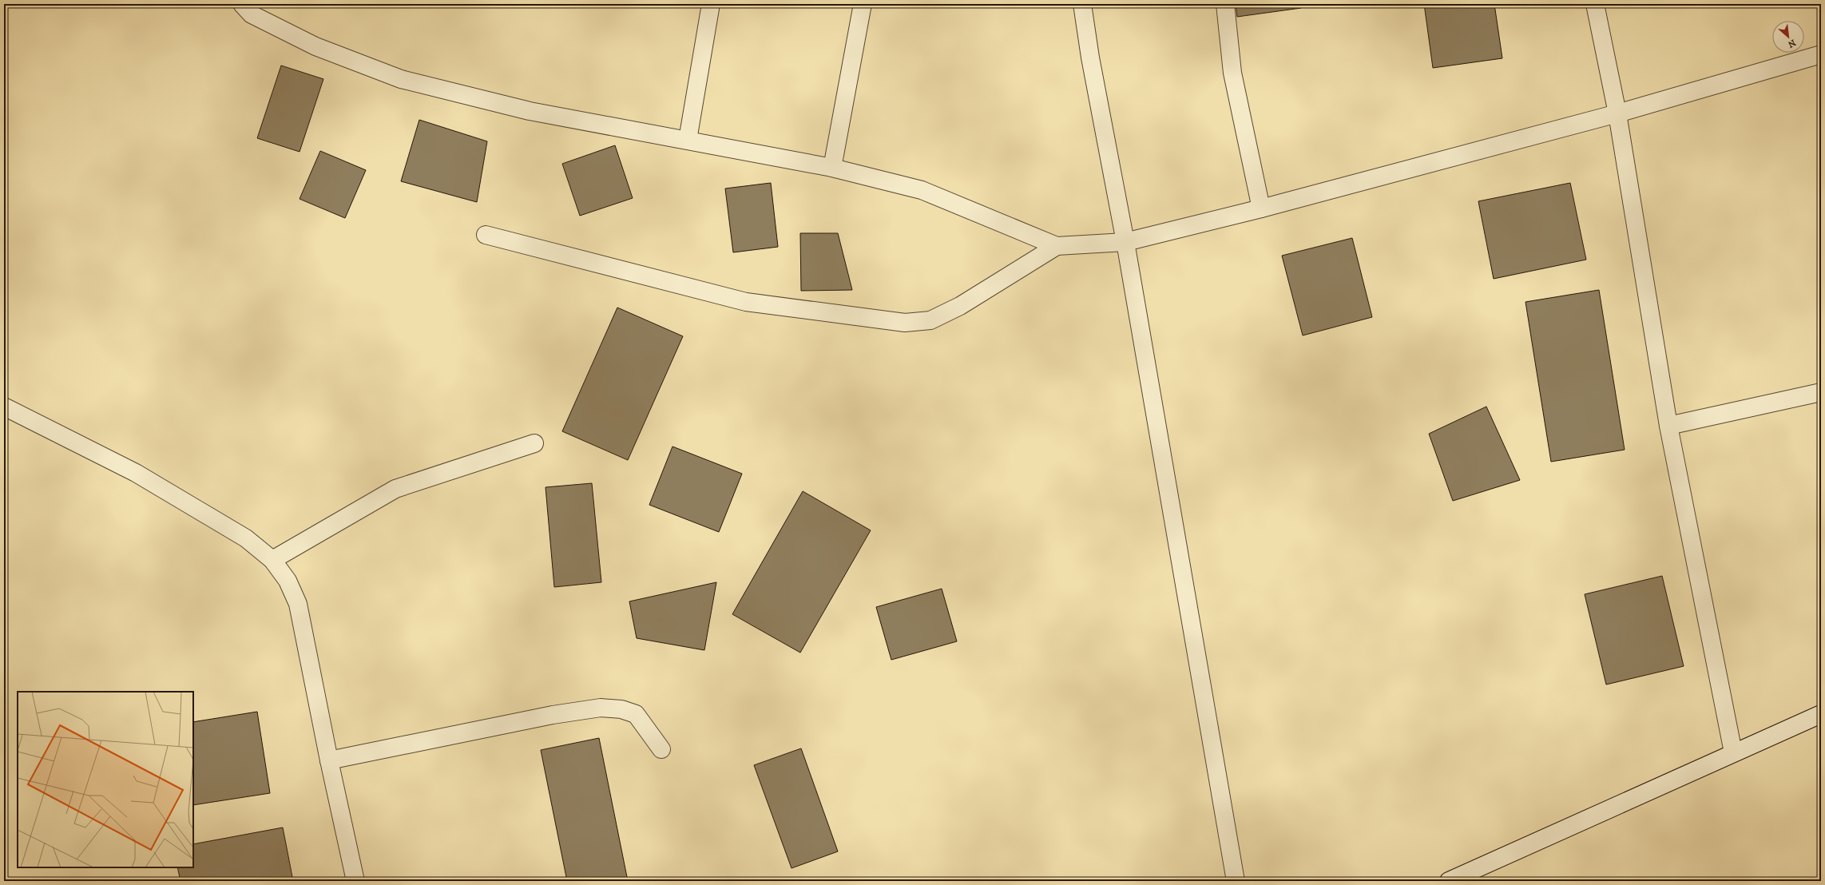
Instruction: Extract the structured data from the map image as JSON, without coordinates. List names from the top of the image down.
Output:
{
  "north": "bottom right"
}
